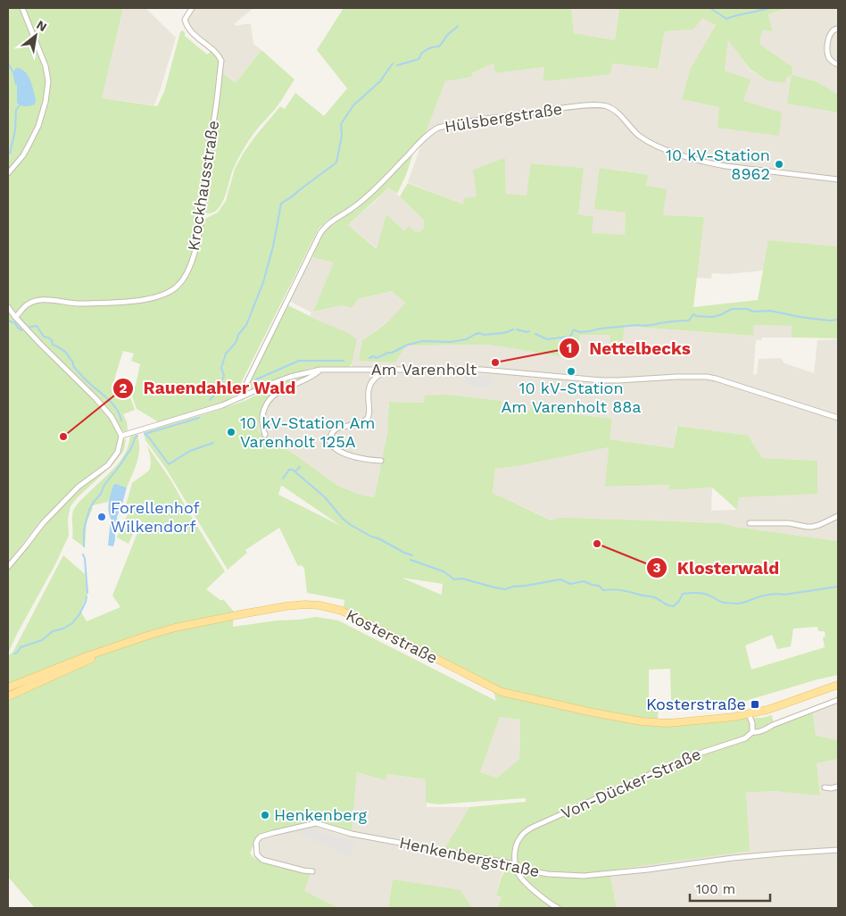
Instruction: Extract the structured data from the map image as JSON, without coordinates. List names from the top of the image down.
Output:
{
  "streets": {
    "main road": ["Kosterstraße"],
    "street": [
      "Hülsbergstraße",
      "Krockhausstraße",
      "Am Varenholt",
      "Von-Dücker-Straße",
      "Henkenbergstraße"
    ]
  },
  "crossings": [
    ["Hülsbergstraße", "Am Varenholt"],
    ["Von-Dücker-Straße", "Henkenbergstraße"]
  ],
  "places": {
    "other": [
      "10 kV-Station 8962",
      "Nettelbecks",
      "10 kV-Station Am Varenholt 88a",
      "10 kV-Station Am Varenholt 125A",
      "Rauendahler Wald",
      "Forellenhof Wilkendorf",
      "Klosterwald",
      "Henkenberg"
    ],
    "transit": ["Kosterstraße"]
  },
  "scale_bar": "100 m",
  "north": "top right"
}
